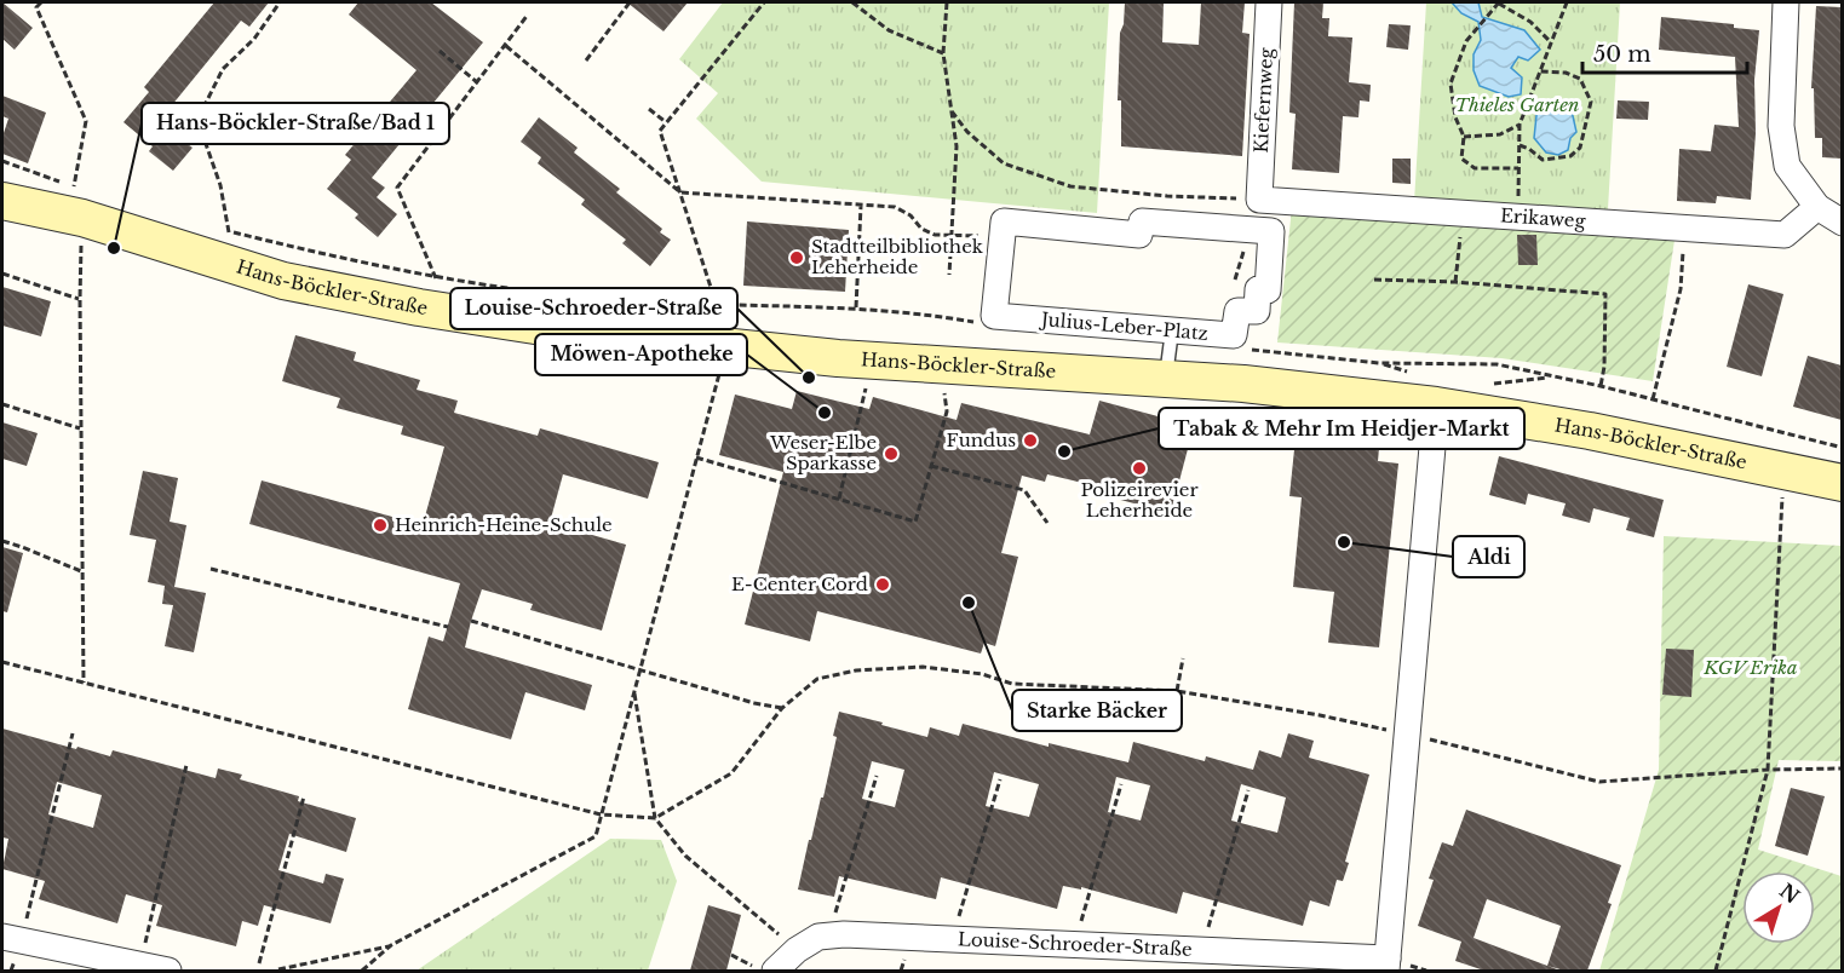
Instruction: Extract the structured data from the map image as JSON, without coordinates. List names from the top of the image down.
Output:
{
  "streets": {
    "street": [
      "Kiefernweg",
      "Erikaweg",
      "Hans-Böckler-Straße",
      "Julius-Leber-Platz",
      "Louise-Schroeder-Straße"
    ]
  },
  "crossings": [
    ["Kiefernweg", "Erikaweg"],
    ["Hans-Böckler-Straße", "Louise-Schroeder-Straße"]
  ],
  "parks": ["Thieles Garten", "KGV Erika"],
  "places": [
    "Hans-Böckler-Straße/Bad 1",
    "Stadtteilbibliothek Leherheide",
    "Louise-Schroeder-Straße",
    "Möwen-Apotheke",
    "Fundus",
    "Tabak & Mehr Im Heidjer-Markt",
    "Weser-Elbe Sparkasse",
    "Polizeirevier Leherheide",
    "Heinrich-Heine-Schule",
    "Aldi",
    "E-Center Cord",
    "Starke Bäcker"
  ],
  "scale_bar": "50 m",
  "north": "top right"
}
